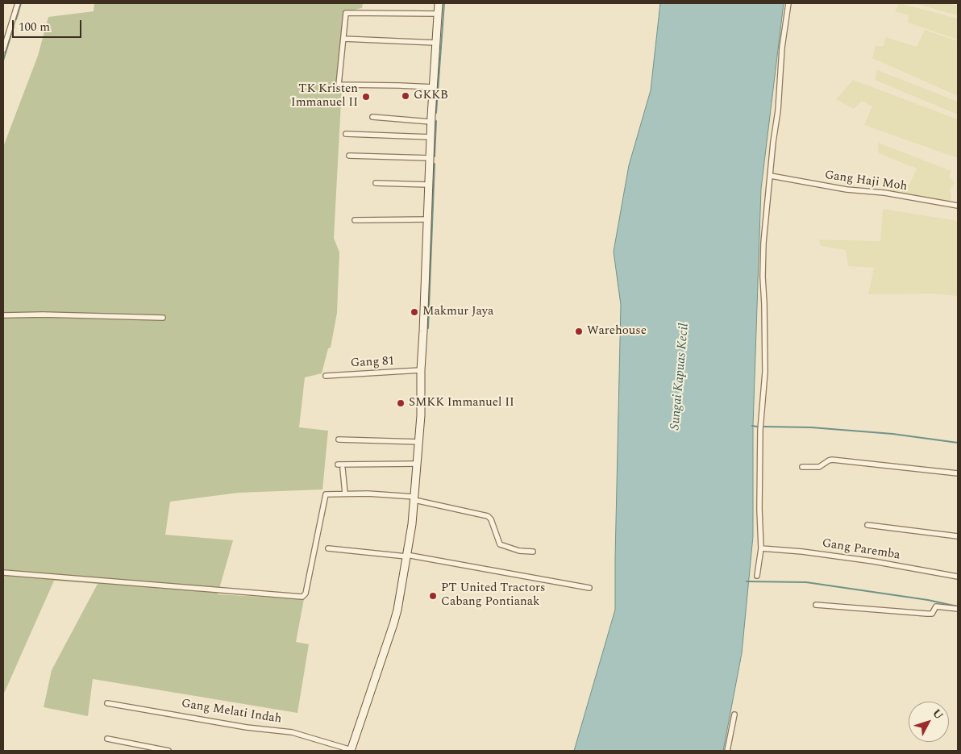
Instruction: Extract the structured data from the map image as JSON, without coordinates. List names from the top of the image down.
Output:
{
  "streets": {
    "street": [
      "Gang Haji Moh",
      "Gang 81",
      "Gang Paremba",
      "Gang Melati Indah"
    ]
  },
  "water": ["Sungai Kapuas Kecil"],
  "places": [
    "GKKB",
    "TK Kristen Immanuel II",
    "Makmur Jaya",
    "Warehouse",
    "SMKK Immanuel II",
    "PT United Tractors Cabang Pontianak"
  ],
  "scale_bar": "100 m",
  "north": "top right"
}
